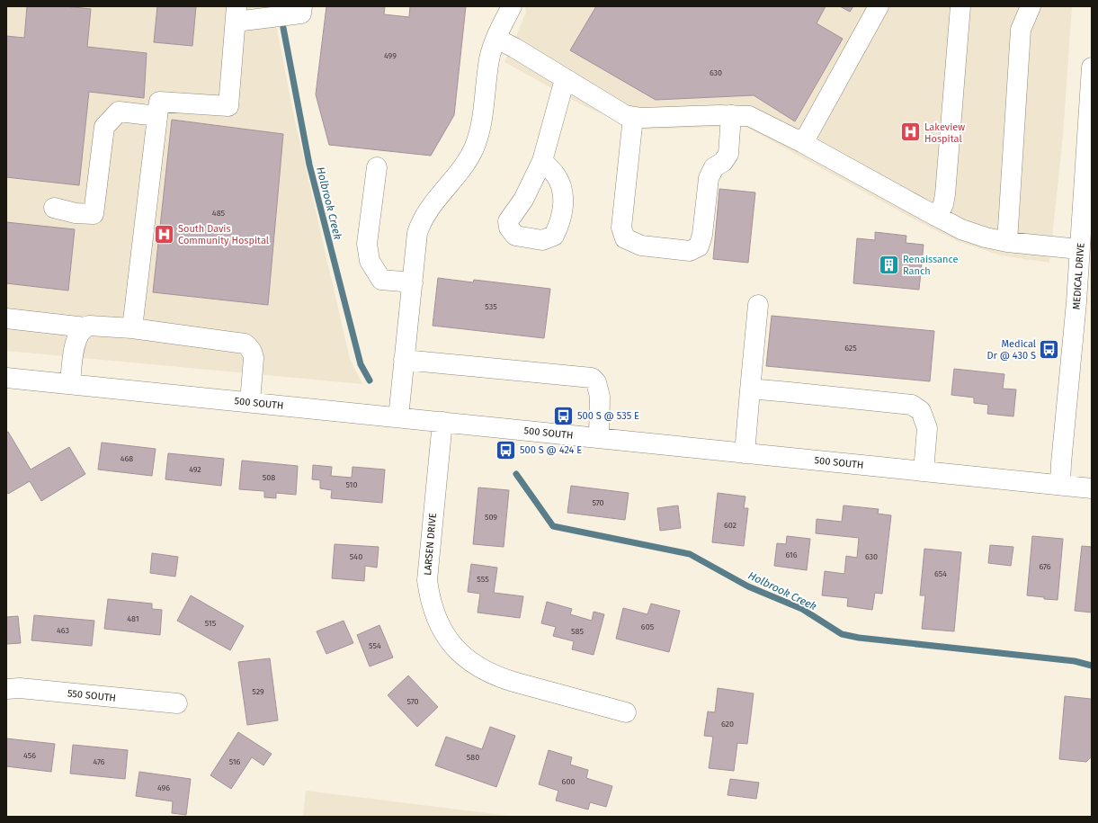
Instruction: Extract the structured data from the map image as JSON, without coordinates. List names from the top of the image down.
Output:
{
  "streets": {
    "street": [
      "MEDICAL DRIVE",
      "500 SOUTH",
      "LARSEN DRIVE",
      "550 SOUTH"
    ]
  },
  "crossings": [
    ["MEDICAL DRIVE", "500 SOUTH"],
    ["500 SOUTH", "LARSEN DRIVE"]
  ],
  "water": ["Holbrook Creek"],
  "places": {
    "hospital": ["Lakeview Hospital", "South Davis Community Hospital"],
    "building": ["Renaissance Ranch"],
    "bus stop": ["Medical Dr @ 430 S", "500 S @ 535 E", "500 S @ 424 E"]
  },
  "house_numbers": [
    "499",
    "630",
    "485",
    "535",
    "625",
    "468",
    "492",
    "508",
    "510",
    "570",
    "509",
    "602",
    "616",
    "540",
    "630",
    "676",
    "654",
    "555",
    "481",
    "515",
    "605",
    "463",
    "585",
    "554",
    "529",
    "570",
    "620",
    "456",
    "580",
    "476",
    "516",
    "600",
    "496"
  ]
}
